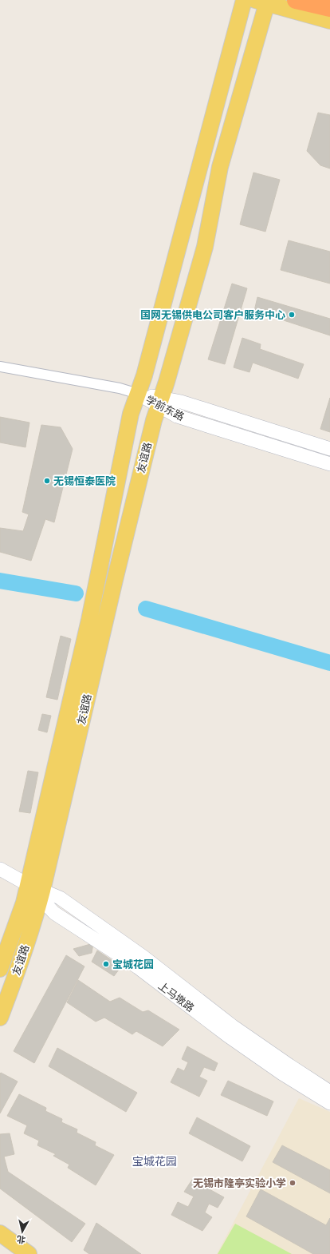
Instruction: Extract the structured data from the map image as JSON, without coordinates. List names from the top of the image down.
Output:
{
  "streets": {
    "main road": ["友谊路"],
    "street": ["学前东路", "上马墩路"]
  },
  "crossings": [
    ["学前东路", "友谊路"],
    ["友谊路", "上马墩路"]
  ],
  "districts": ["宝城花园"],
  "places": [
    "国网无锡供电公司客户服务中心",
    "无锡恒泰医院",
    "宝城花园",
    "无锡市隆亭实验小学"
  ],
  "north": "bottom"
}
